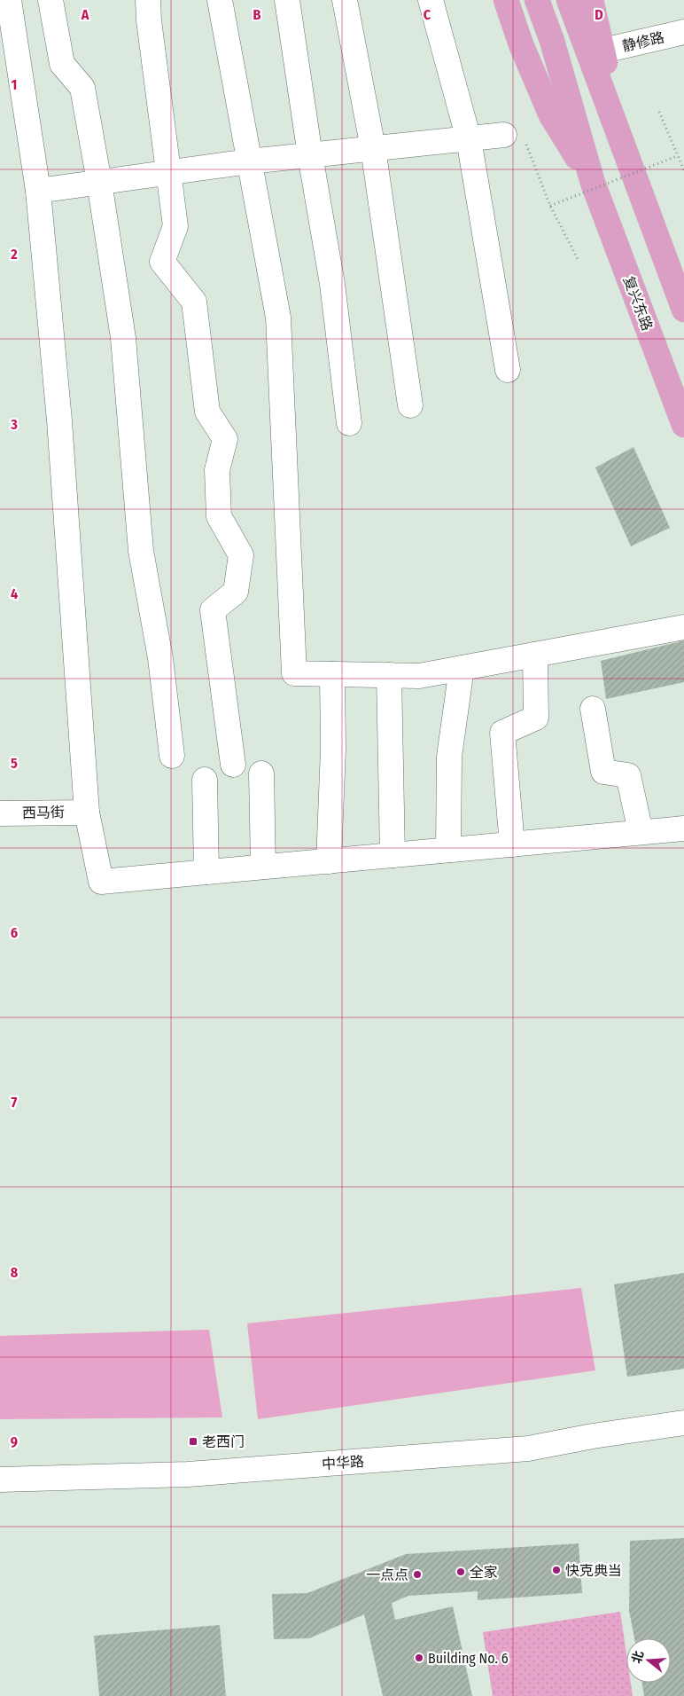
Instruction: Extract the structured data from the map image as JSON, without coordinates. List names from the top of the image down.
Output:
{
  "streets": {
    "main road": ["复兴东路"],
    "street": ["静修路", "西马街", "中华路"]
  },
  "places": {
    "transit": ["老西门"],
    "other": [
      "快克典当",
      "全家",
      "一点点",
      "Building No. 6"
    ]
  },
  "north": "left",
  "grid": {
    "columns": [
      "A",
      "B",
      "C",
      "D"
    ],
    "rows": [
      "1",
      "2",
      "3",
      "4",
      "5",
      "6",
      "7",
      "8",
      "9"
    ]
  }
}
